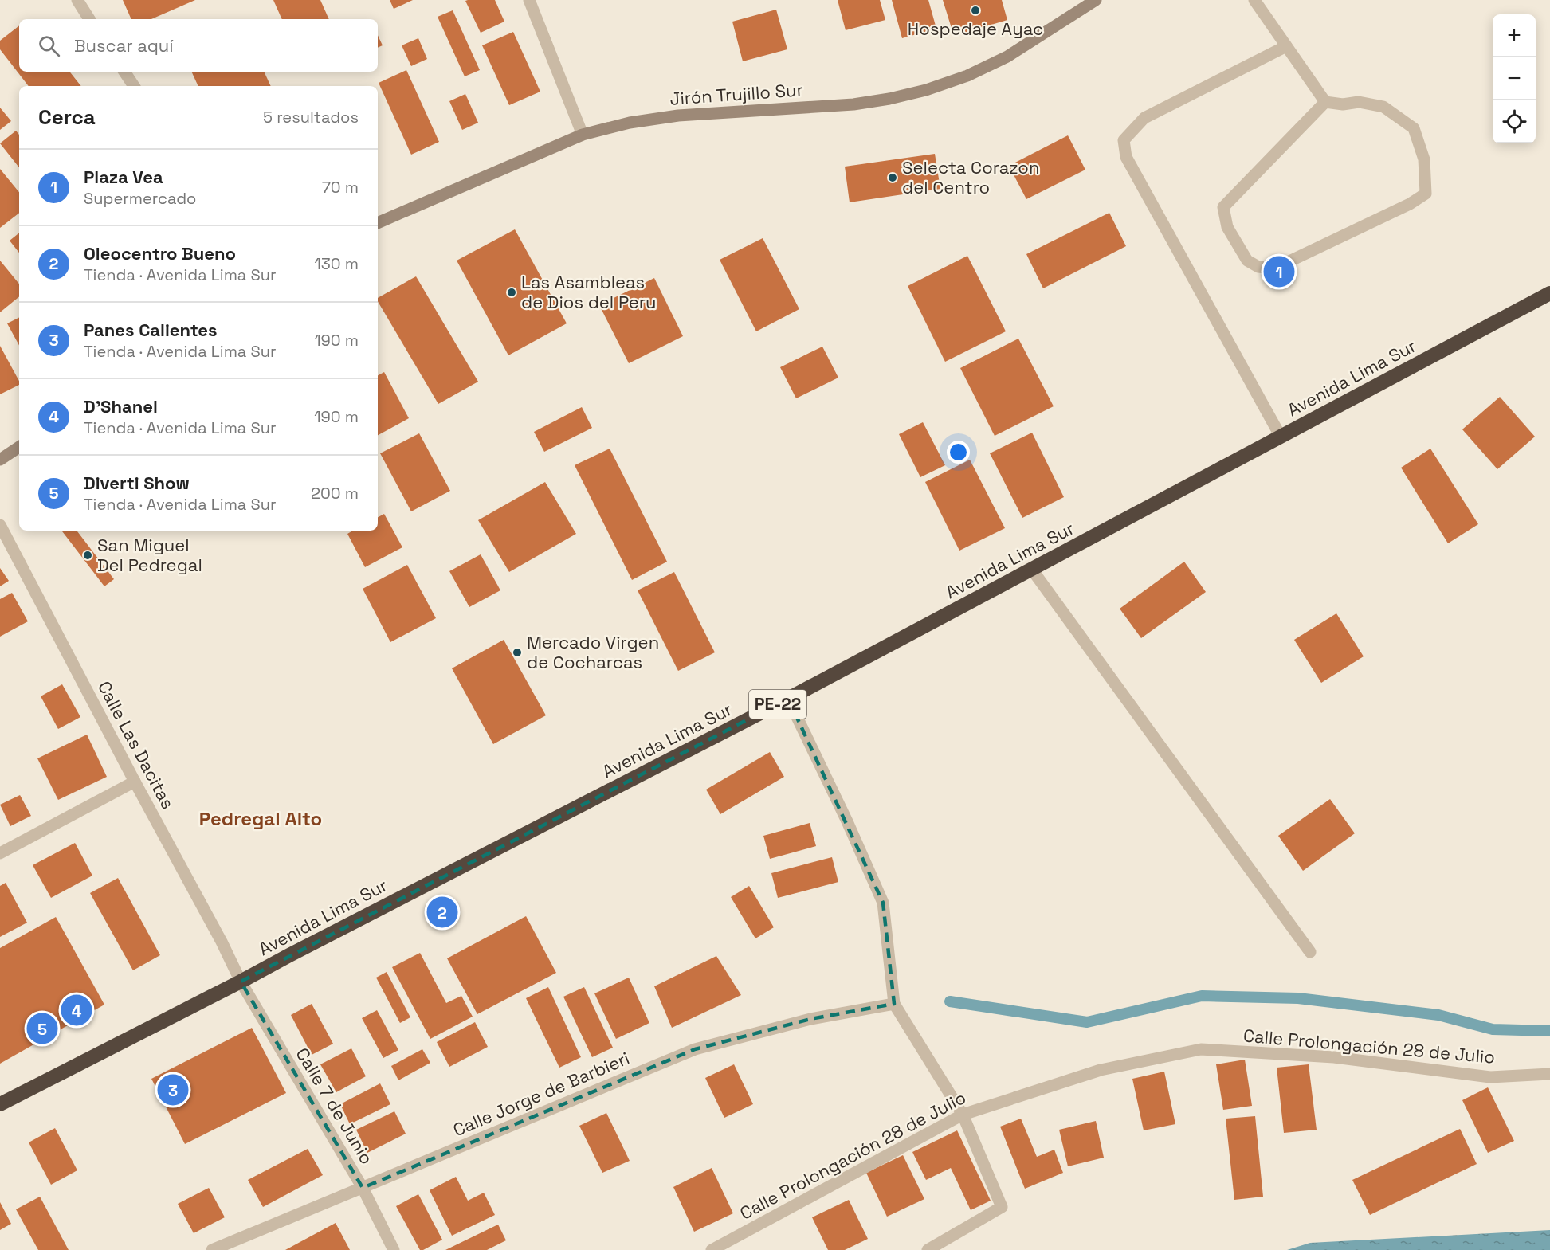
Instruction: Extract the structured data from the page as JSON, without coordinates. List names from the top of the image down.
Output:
{
  "streets": {
    "highway": ["Avenida Lima Sur", "PE-22"],
    "street": [
      "Jirón Trujillo Sur",
      "Calle Las Dacitas",
      "Calle Prolongación 28 de Julio",
      "Calle Jorge de Barbieri",
      "Calle 7 de Junio"
    ]
  },
  "crossings": [
    ["Avenida Lima Sur", "Calle Las Dacitas"],
    ["Avenida Lima Sur", "Calle 7 de Junio"],
    ["Calle Las Dacitas", "Calle 7 de Junio"],
    ["Calle Jorge de Barbieri", "Calle 7 de Junio"]
  ],
  "districts": ["Pedregal Alto"],
  "places": [
    "Hospedaje Ayac",
    "Selecta Corazon del Centro",
    "Las Asambleas de Dios del Peru",
    "San Miguel Del Pedregal",
    "Mercado Virgen de Cocharcas"
  ],
  "page": {
    "map_buttons": ["+", "−"],
    "search": "Buscar aquí",
    "heading": ["Cerca", "5 resultados"],
    "list": [
      {
        "mark": "1",
        "name": "Plaza Vea",
        "note": "Supermercado",
        "value": "70 m"
      },
      {
        "mark": "2",
        "name": "Oleocentro Bueno",
        "note": "Tienda · Avenida Lima Sur",
        "value": "130 m"
      },
      {
        "mark": "3",
        "name": "Panes Calientes",
        "note": "Tienda · Avenida Lima Sur",
        "value": "190 m"
      },
      {
        "mark": "4",
        "name": "D'Shanel",
        "note": "Tienda · Avenida Lima Sur",
        "value": "190 m"
      },
      {
        "mark": "5",
        "name": "Diverti Show",
        "note": "Tienda · Avenida Lima Sur",
        "value": "200 m"
      }
    ],
    "pins": [
      "1",
      "2",
      "4",
      "5",
      "3"
    ]
  }
}
